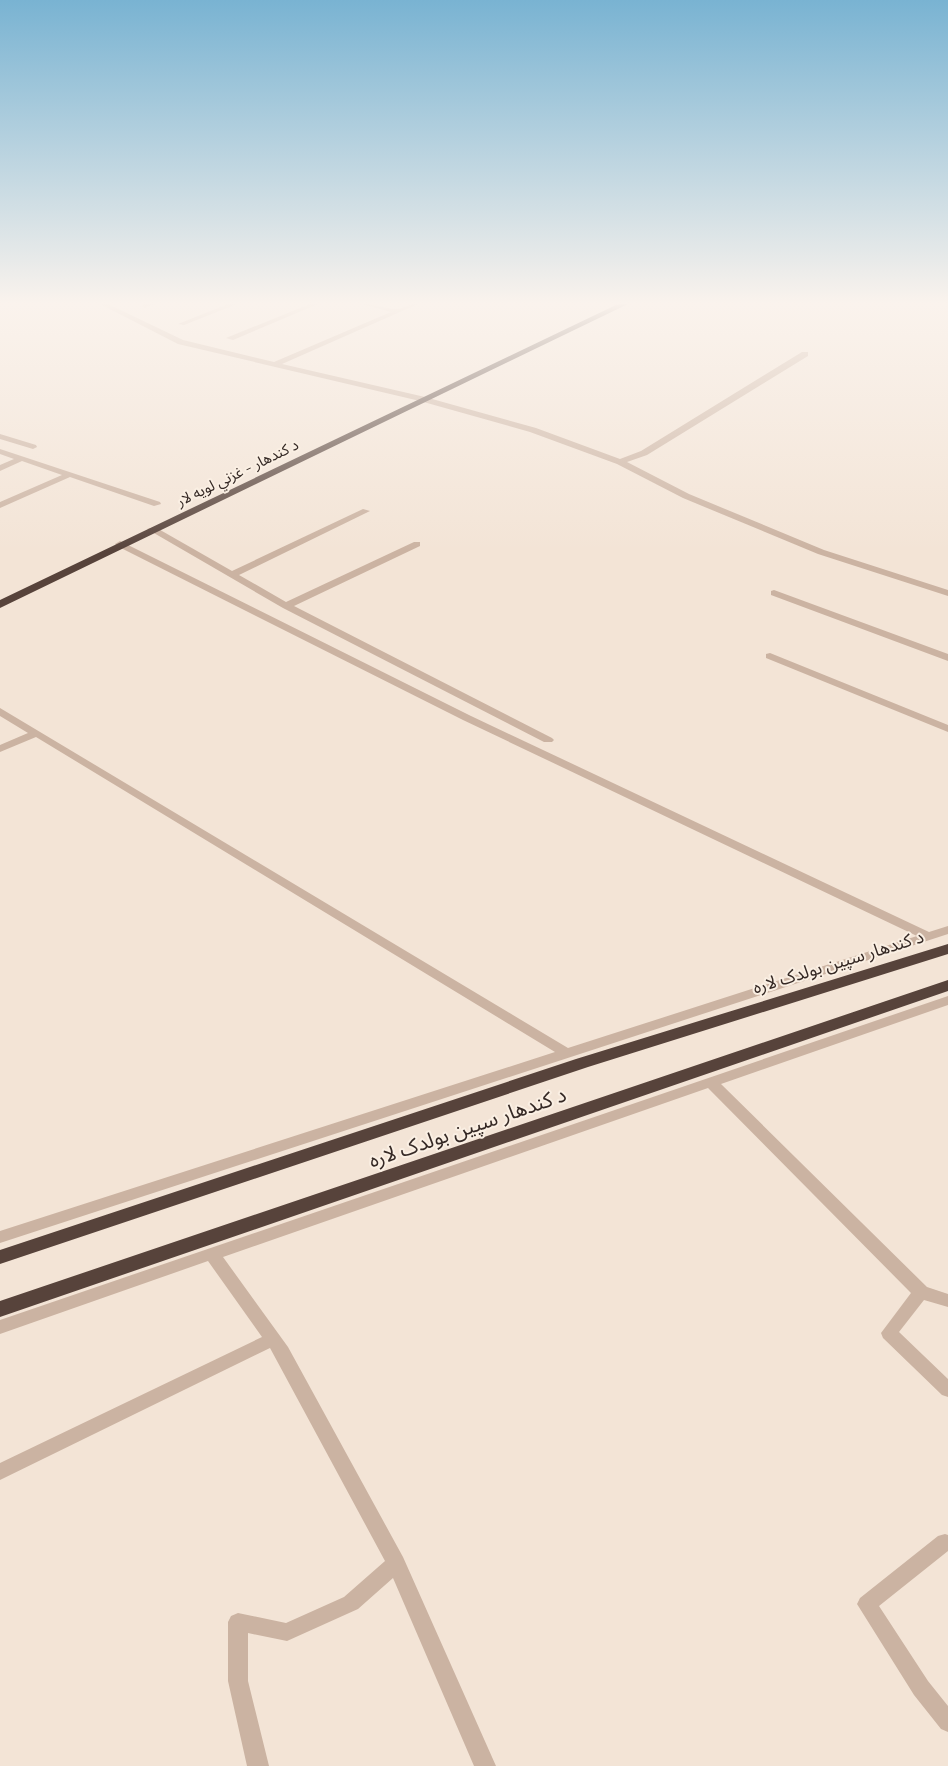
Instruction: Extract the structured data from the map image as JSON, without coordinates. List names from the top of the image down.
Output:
{
  "streets": {
    "highway": ["د کندهار - غزني لويه لار", "د کندهار سپین بولدک لاره"]
  }
}
